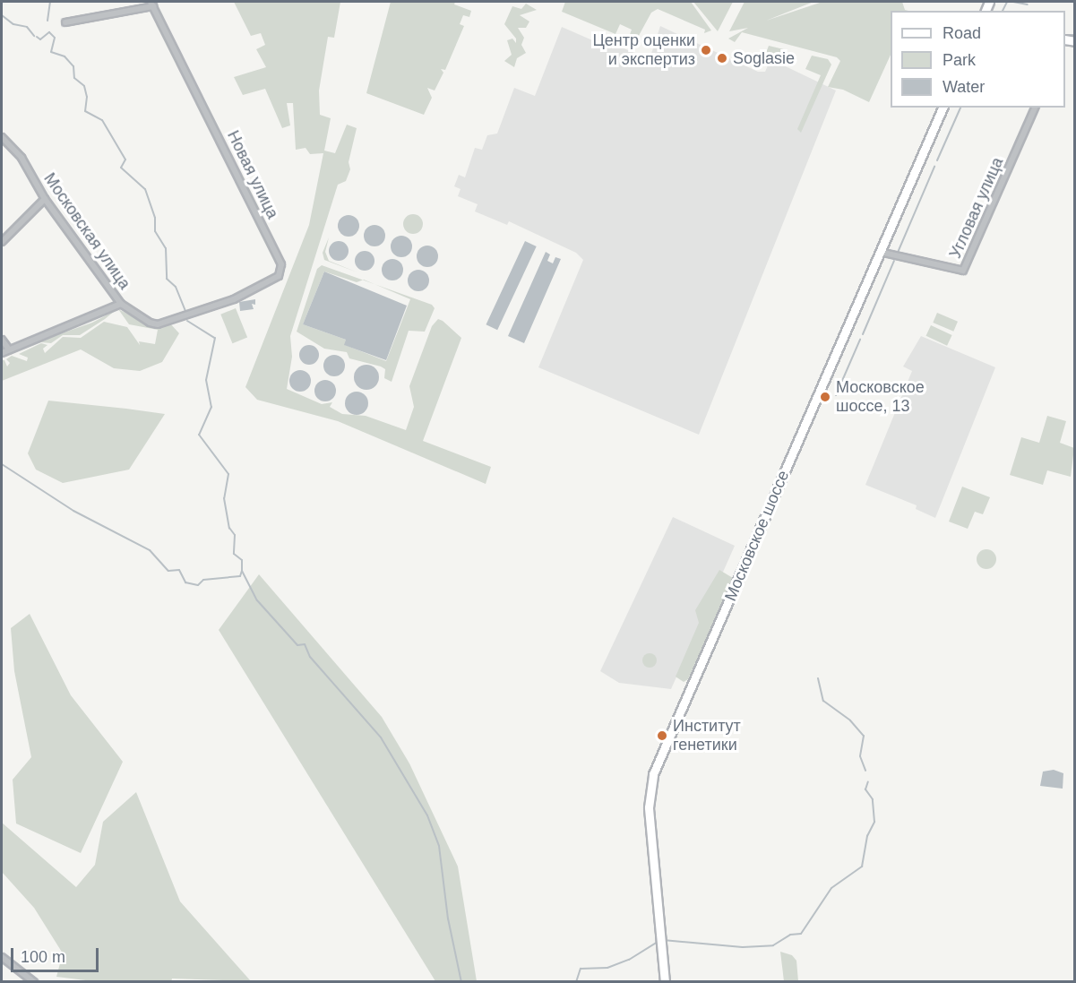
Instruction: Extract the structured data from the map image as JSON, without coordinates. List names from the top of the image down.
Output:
{
  "streets": {
    "main road": ["Московское шоссе"],
    "street": ["Новая улица", "Угловая улица", "Московская улица"]
  },
  "crossings": [
    ["Новая улица", "Московская улица"],
    ["Угловая улица", "Московское шоссе"]
  ],
  "places": [
    "Центр оценки и экспертиз",
    "Soglasie",
    "Московское шоссе, 13",
    "Институт генетики"
  ],
  "legend": ["Road", "Park", "Water"],
  "scale_bar": "100 m"
}
